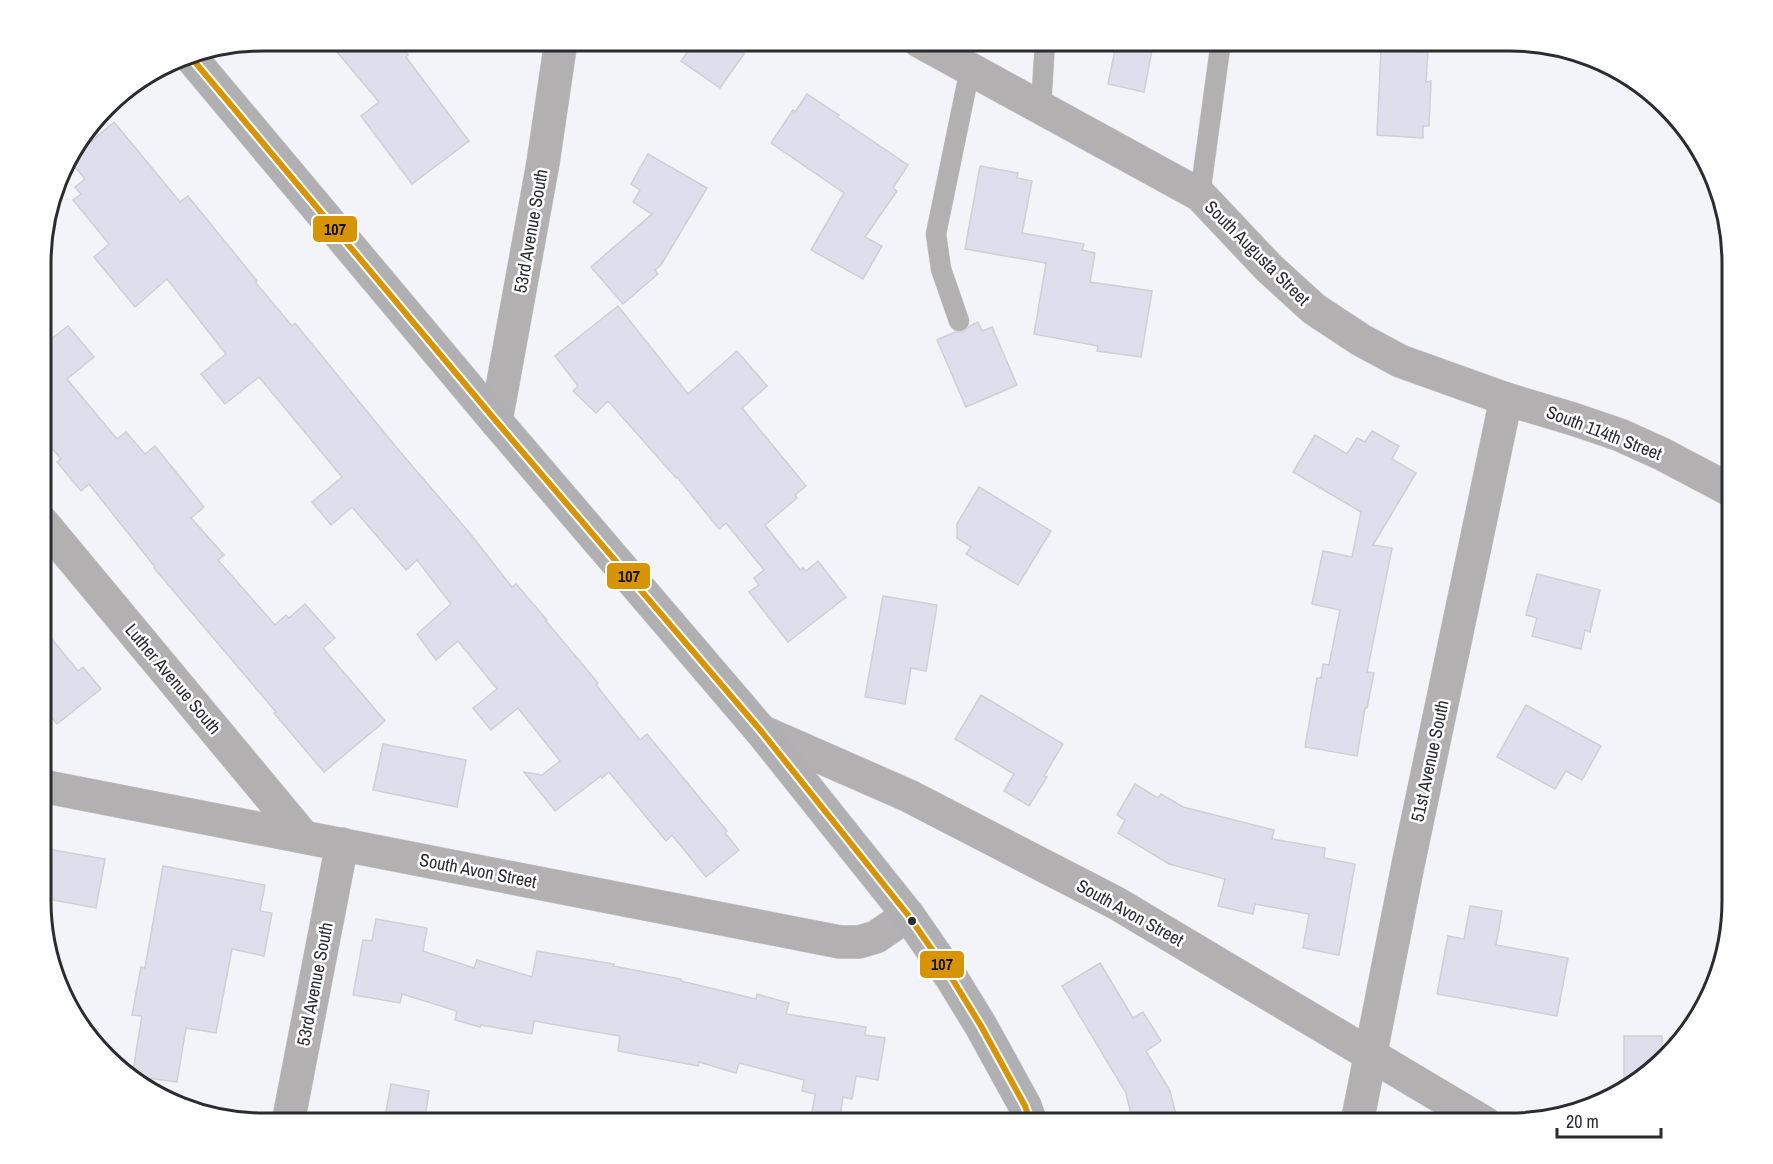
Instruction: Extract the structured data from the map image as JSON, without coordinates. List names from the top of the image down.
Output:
{
  "streets": {
    "street": [
      "53rd Avenue South",
      "South Augusta Street",
      "South 114th Street",
      "Luther Avenue South",
      "51st Avenue South",
      "South Avon Street"
    ]
  },
  "crossings": [
    ["53rd Avenue South", "South Avon Street"],
    ["South Augusta Street", "South 114th Street"],
    ["South Augusta Street", "51st Avenue South"],
    ["South 114th Street", "51st Avenue South"],
    ["Luther Avenue South", "South Avon Street"],
    ["51st Avenue South", "South Avon Street"]
  ],
  "lines": ["transit line 107"],
  "scale_bar": "20 m"
}
